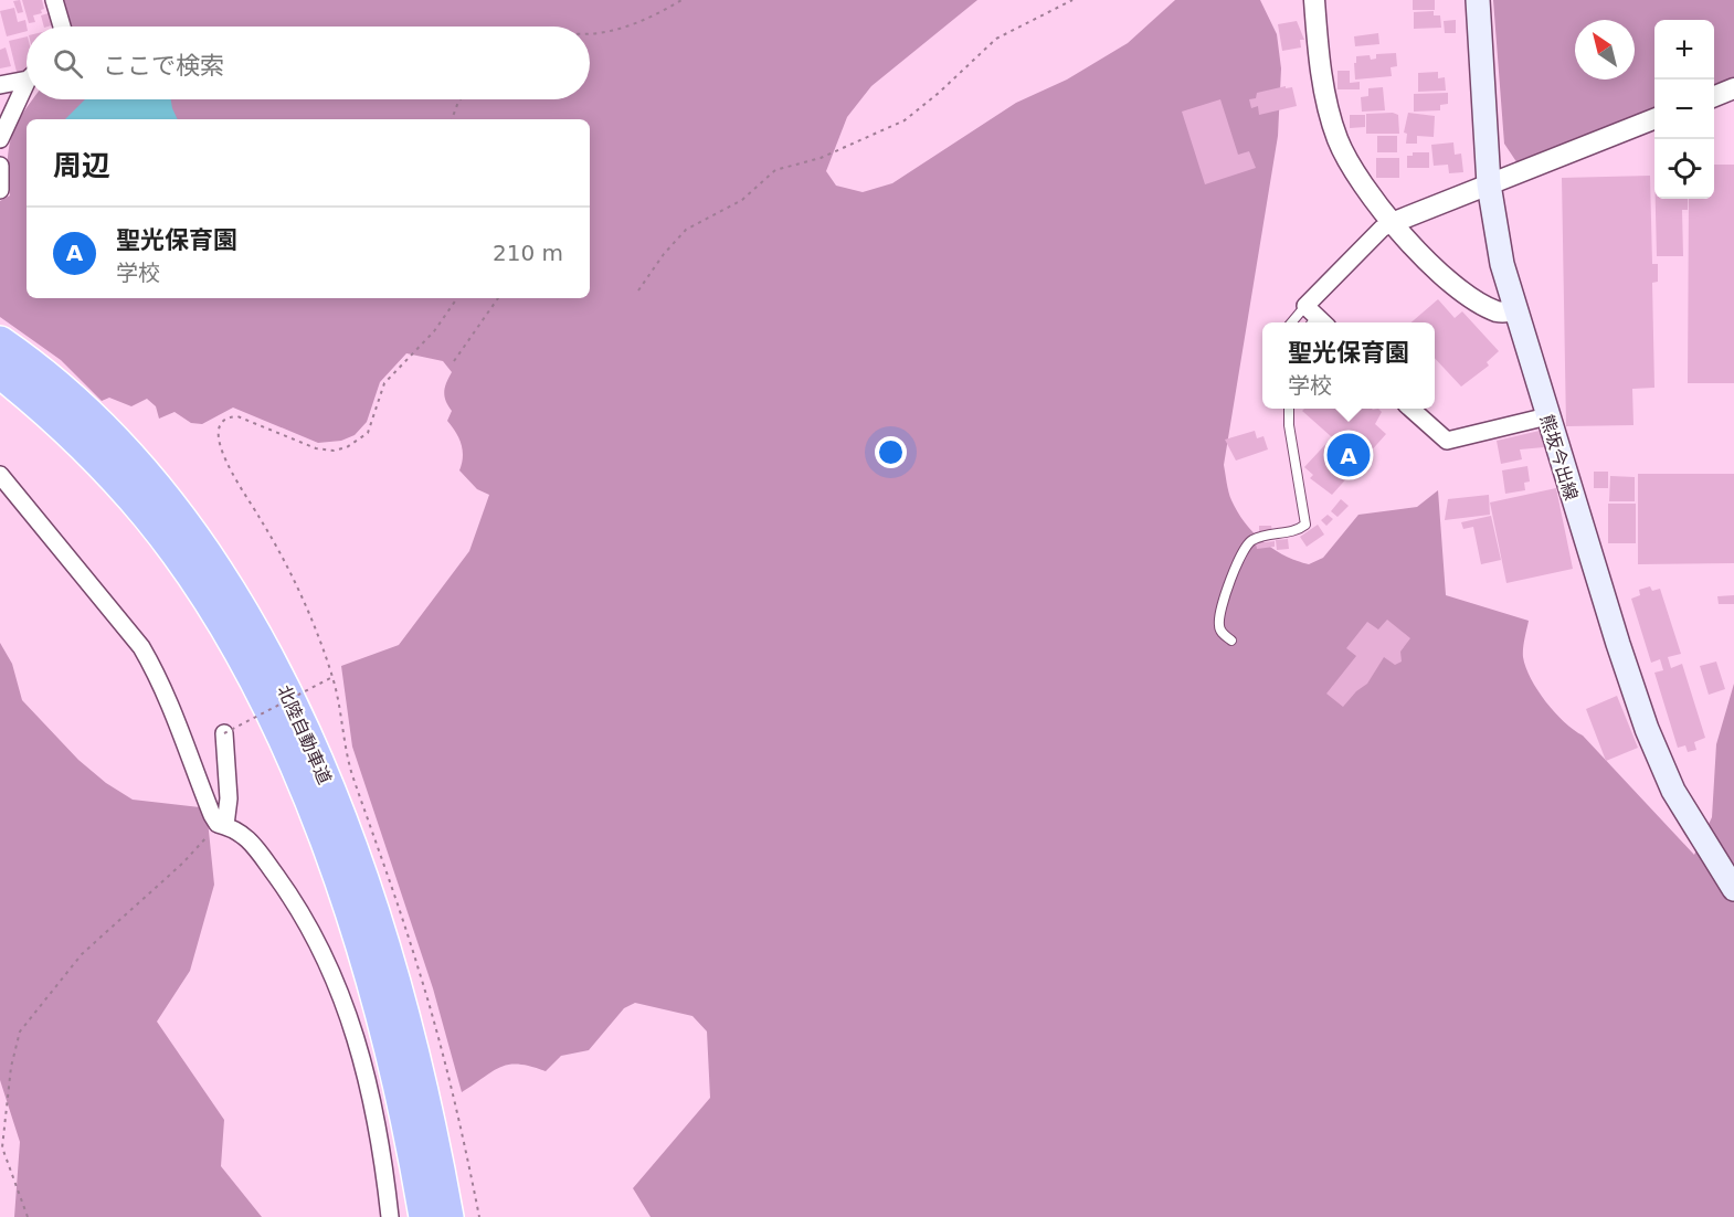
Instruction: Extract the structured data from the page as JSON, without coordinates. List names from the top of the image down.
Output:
{
  "streets": {
    "highway": ["北陸自動車道"],
    "main road": ["熊坂今出線"]
  },
  "north": "top left",
  "page": {
    "map_buttons": ["+", "−"],
    "search": "ここで検索",
    "heading": "周辺",
    "list": [
      {
        "mark": "A",
        "name": "聖光保育園",
        "note": "学校",
        "value": "210 m"
      }
    ],
    "popup": ["聖光保育園", "学校"],
    "pins": "A"
  }
}
